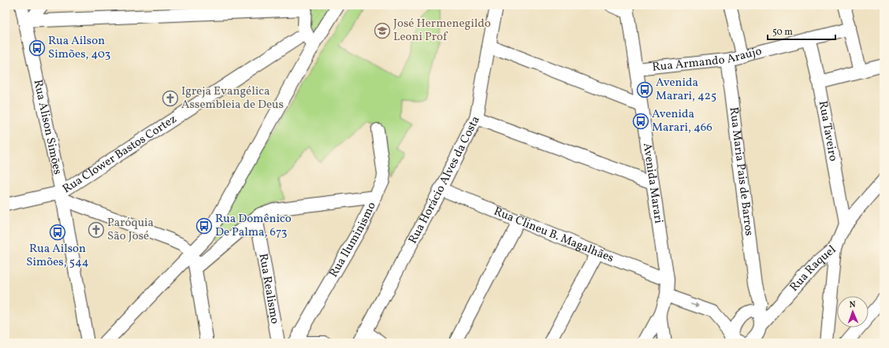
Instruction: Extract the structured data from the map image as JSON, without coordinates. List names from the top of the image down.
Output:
{
  "streets": {
    "street": [
      "Rua Armando Araújo",
      "Rua Alison Simões",
      "Rua Taveiro",
      "Rua Clower Bastos Cortez",
      "Rua Maria Pais de Barros",
      "Rua Horácio Alves da Costa",
      "Avenida Marari",
      "Rua Clineu B. Magalhães",
      "Rua Iluminismo",
      "Rua Raquel",
      "Rua Realismo"
    ]
  },
  "crossings": [
    ["Rua Armando Araújo", "Rua Taveiro"],
    ["Rua Armando Araújo", "Rua Maria Pais de Barros"],
    ["Rua Armando Araújo", "Avenida Marari"],
    ["Rua Alison Simões", "Rua Clower Bastos Cortez"],
    ["Rua Taveiro", "Rua Raquel"],
    ["Rua Maria Pais de Barros", "Rua Raquel"],
    ["Rua Horácio Alves da Costa", "Rua Clineu B. Magalhães"],
    ["Avenida Marari", "Rua Clineu B. Magalhães"]
  ],
  "places": {
    "school or university": ["José Hermenegildo Leoni Prof"],
    "bus stop": [
      "Rua Ailson Simões, 403",
      "Avenida Marari, 425",
      "Avenida Marari, 466",
      "Rua Domênico De Palma, 673",
      "Rua Ailson Simões, 544"
    ],
    "church": ["Igreja Evangélica Assembleia de Deus", "Paróquia São José"]
  },
  "scale_bar": "50 m",
  "north": "top"
}
